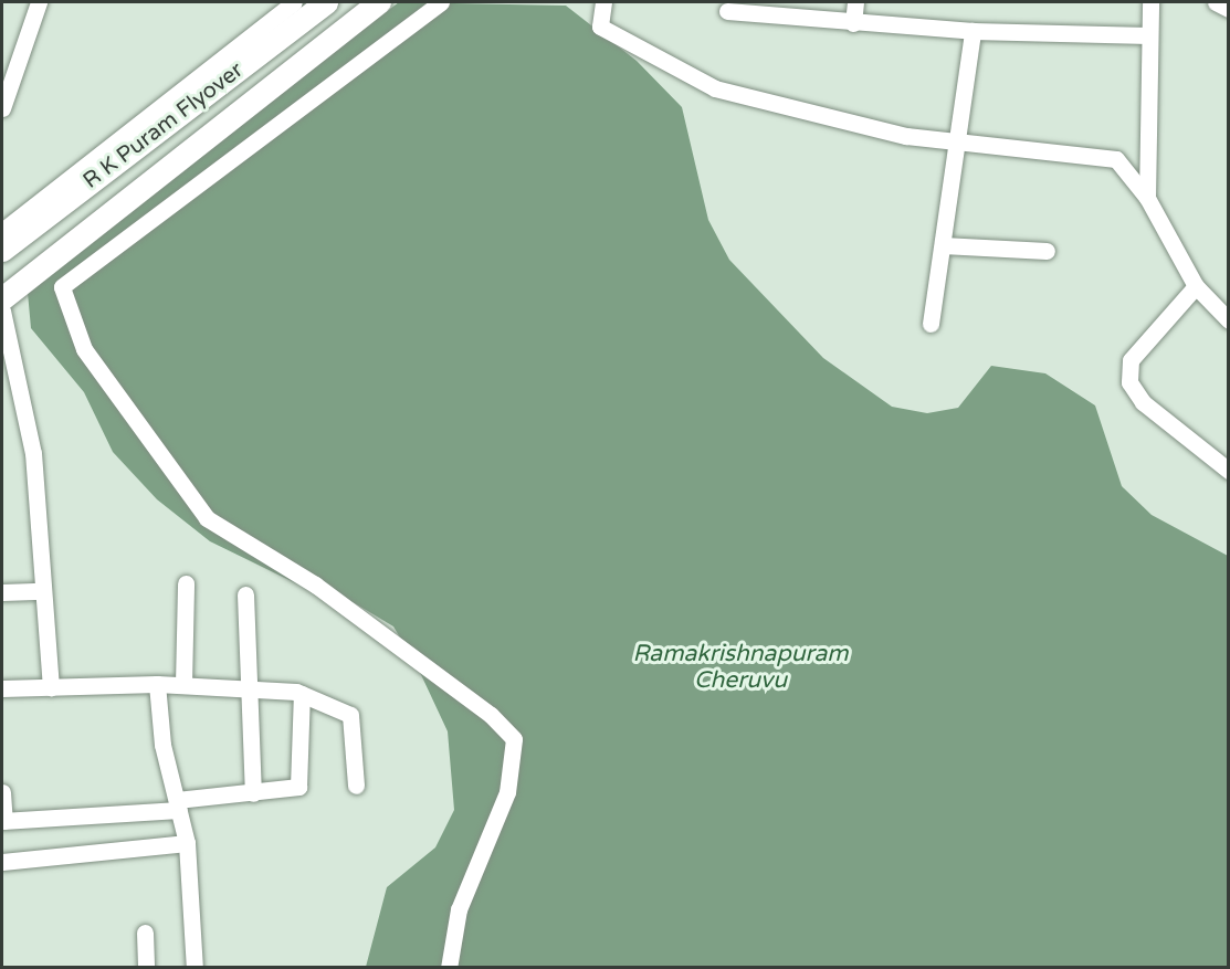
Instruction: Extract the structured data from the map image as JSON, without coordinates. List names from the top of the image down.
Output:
{
  "streets": {
    "street": ["R K Puram Flyover"]
  },
  "water": ["Ramakrishnapuram Cheruvu"]
}
